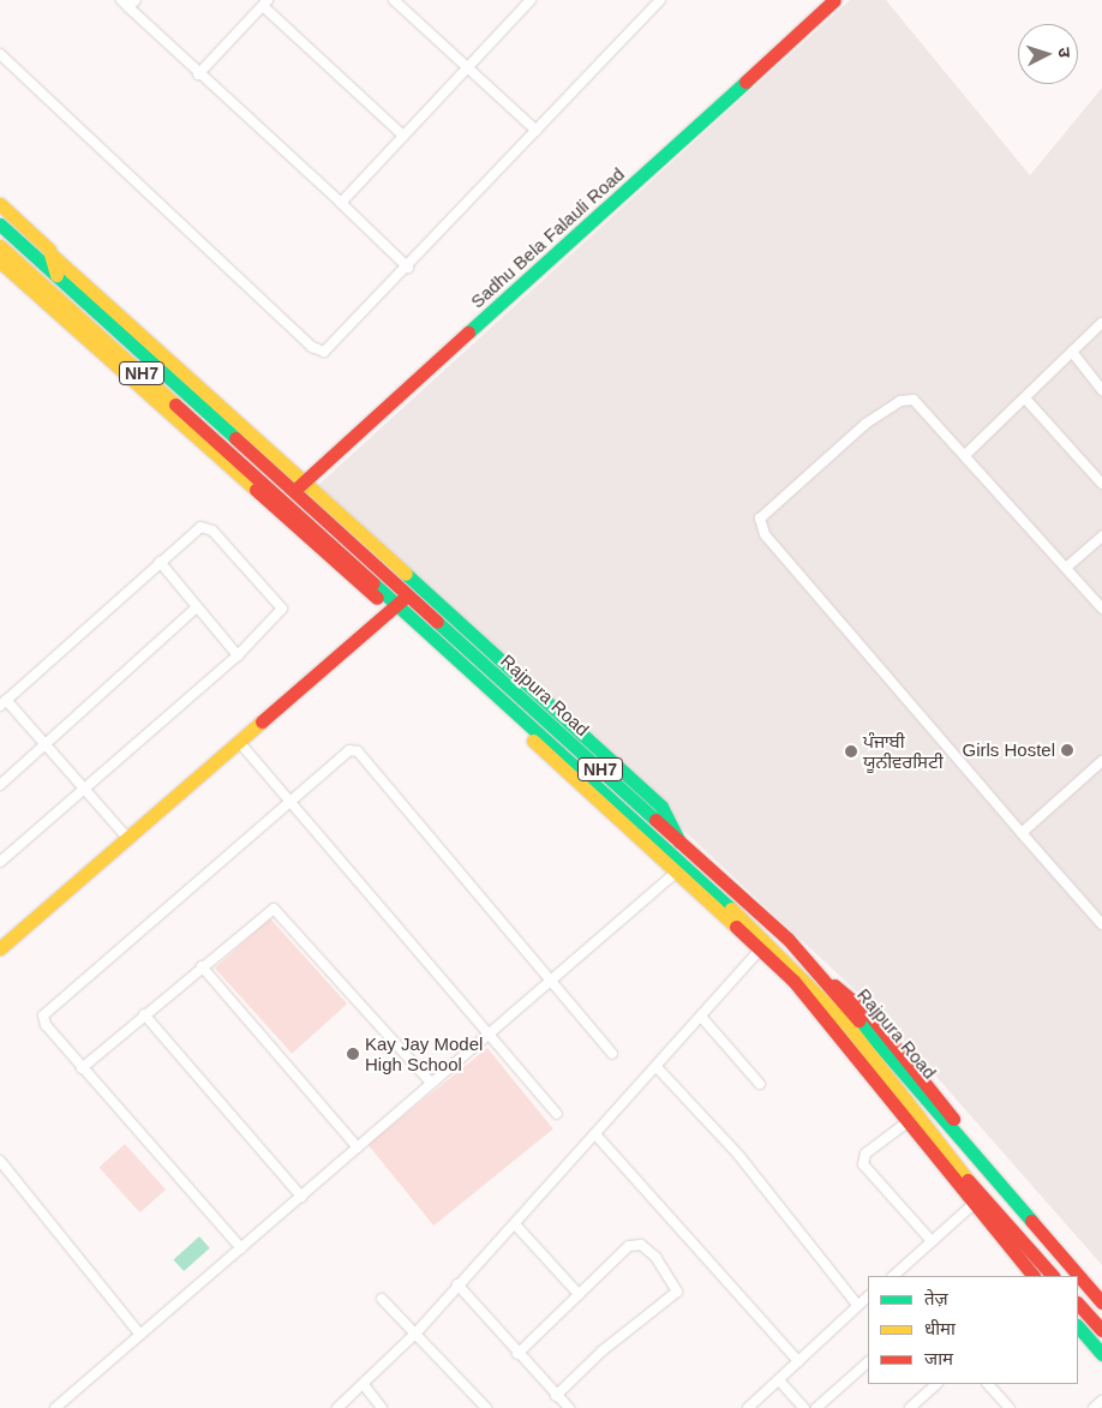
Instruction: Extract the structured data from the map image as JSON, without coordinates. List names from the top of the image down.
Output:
{
  "streets": {
    "main road": ["Sadhu Bela Falauli Road", "NH7", "Rajpura Road"]
  },
  "crossings": [
    ["Sadhu Bela Falauli Road", "NH7"],
    ["Sadhu Bela Falauli Road", "Rajpura Road"],
    ["NH7", "Rajpura Road"]
  ],
  "places": ["Girls Hostel", "ਪੰਜਾਬੀ ਯੂਨੀਵਰਸਿਟੀ", "Kay Jay Model High School"],
  "legend": ["तेज़", "धीमा", "जाम"],
  "north": "right"
}
